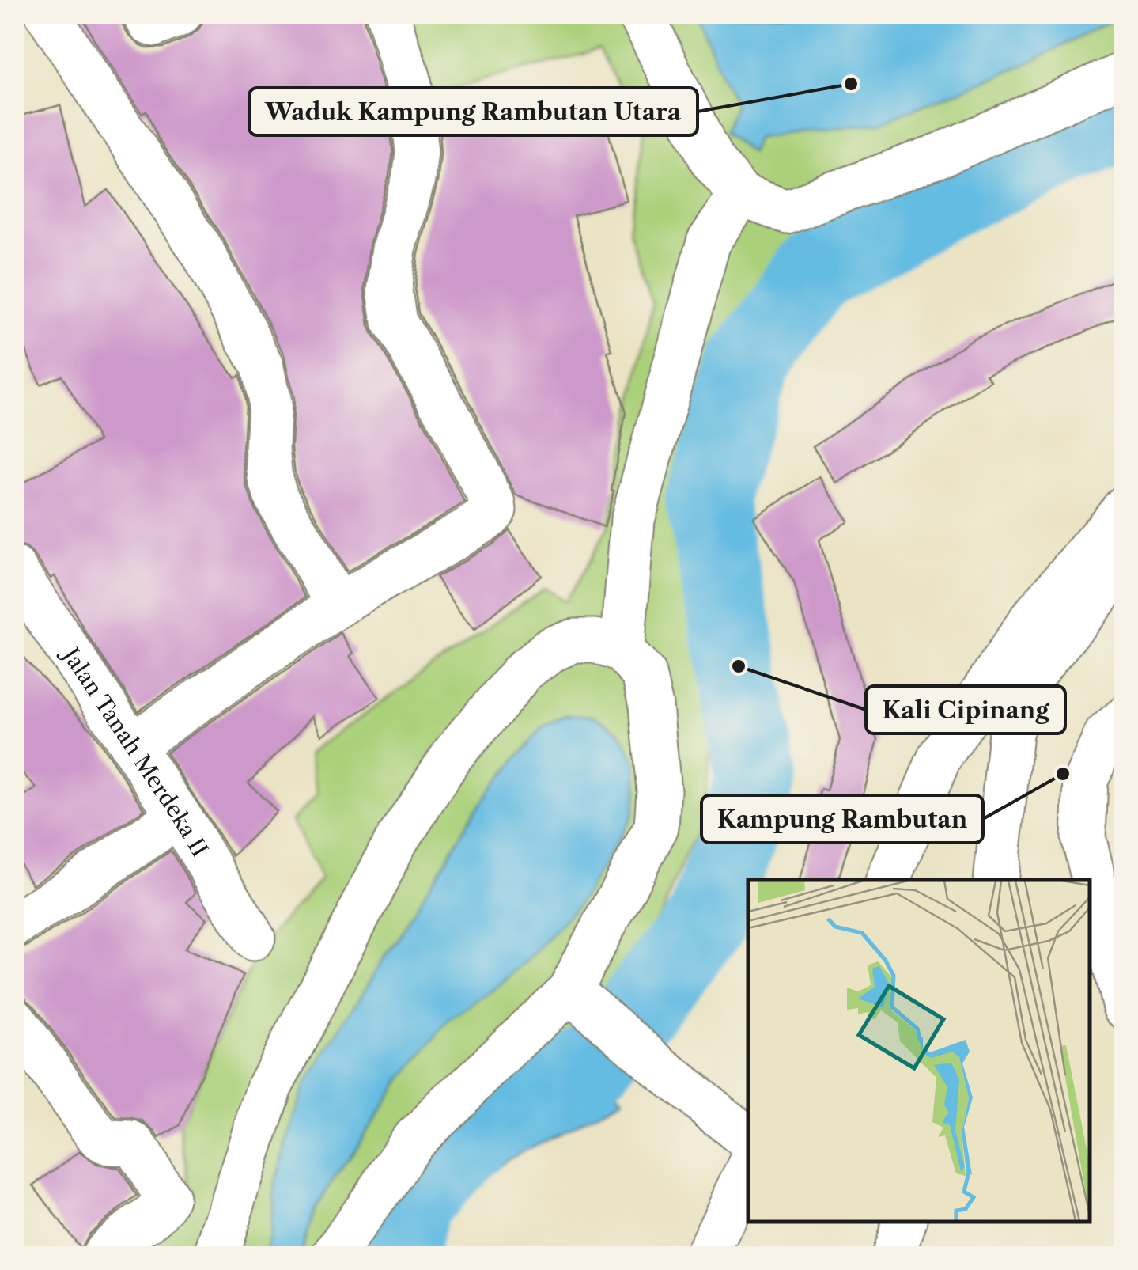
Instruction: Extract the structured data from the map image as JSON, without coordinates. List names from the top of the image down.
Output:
{
  "streets": {
    "street": ["Jalan Tanah Merdeka II"]
  },
  "places": ["Waduk Kampung Rambutan Utara", "Kali Cipinang", "Kampung Rambutan"]
}
